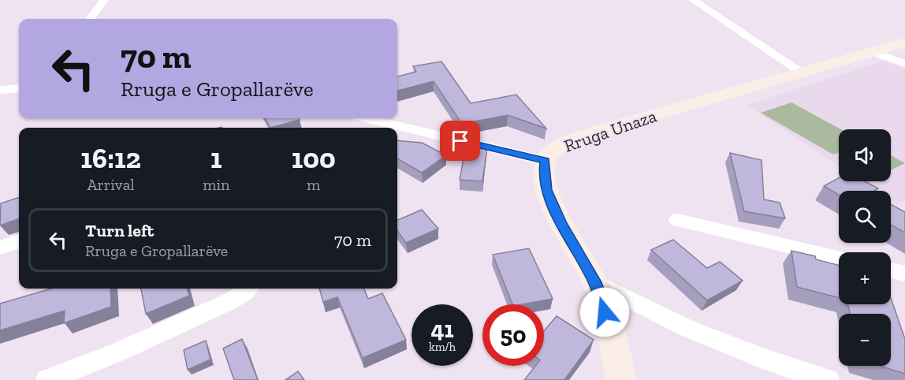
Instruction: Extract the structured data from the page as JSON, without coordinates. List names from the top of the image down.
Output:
{
  "streets": {
    "main road": ["Rruga Unaza"]
  },
  "page": {
    "turn": ["70 m", "Rruga e Gropallarëve"],
    "eta": [
      "16:12",
      "Arrival",
      "1",
      "min",
      "100",
      "m"
    ],
    "map_buttons": ["+", "−"],
    "list": [
      {
        "name": "Turn left",
        "note": "Rruga e Gropallarëve",
        "value": "70 m"
      }
    ],
    "speed": "41 km/h",
    "limit": "50"
  }
}
